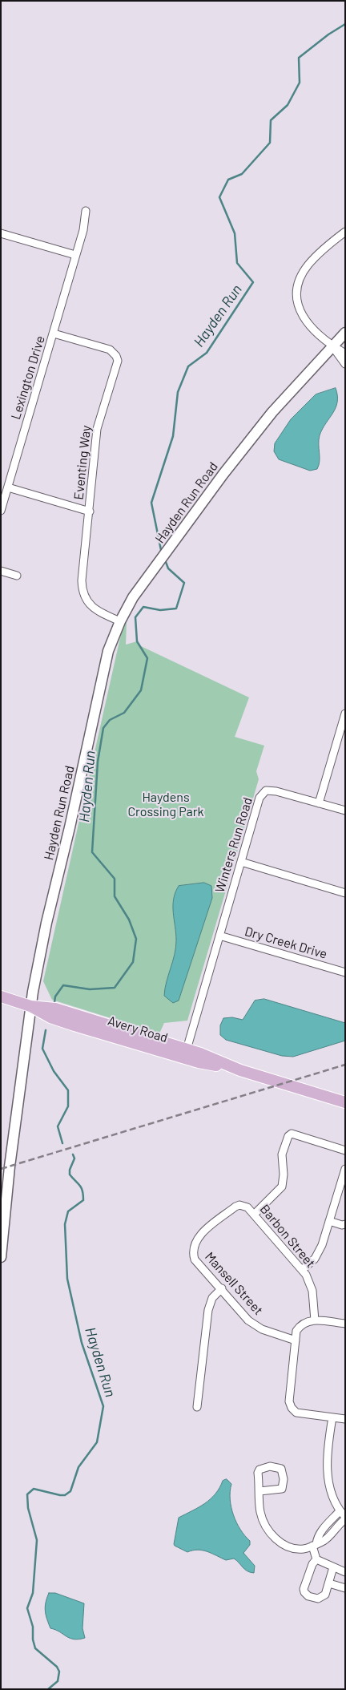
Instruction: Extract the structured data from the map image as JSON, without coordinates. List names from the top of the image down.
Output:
{
  "streets": {
    "main road": ["Hayden Run Road", "Avery Road"],
    "street": [
      "Lexington Drive",
      "Eventing Way",
      "Winters Run Road",
      "Dry Creek Drive",
      "Barbon Street",
      "Mansell Street"
    ]
  },
  "crossings": [
    ["Lexington Drive", "Eventing Way"],
    ["Eventing Way", "Hayden Run Road"],
    ["Hayden Run Road", "Avery Road"],
    ["Winters Run Road", "Dry Creek Drive"],
    ["Winters Run Road", "Avery Road"],
    ["Barbon Street", "Mansell Street"]
  ],
  "water": ["Hayden Run"],
  "parks": ["Haydens Crossing Park"]
}
